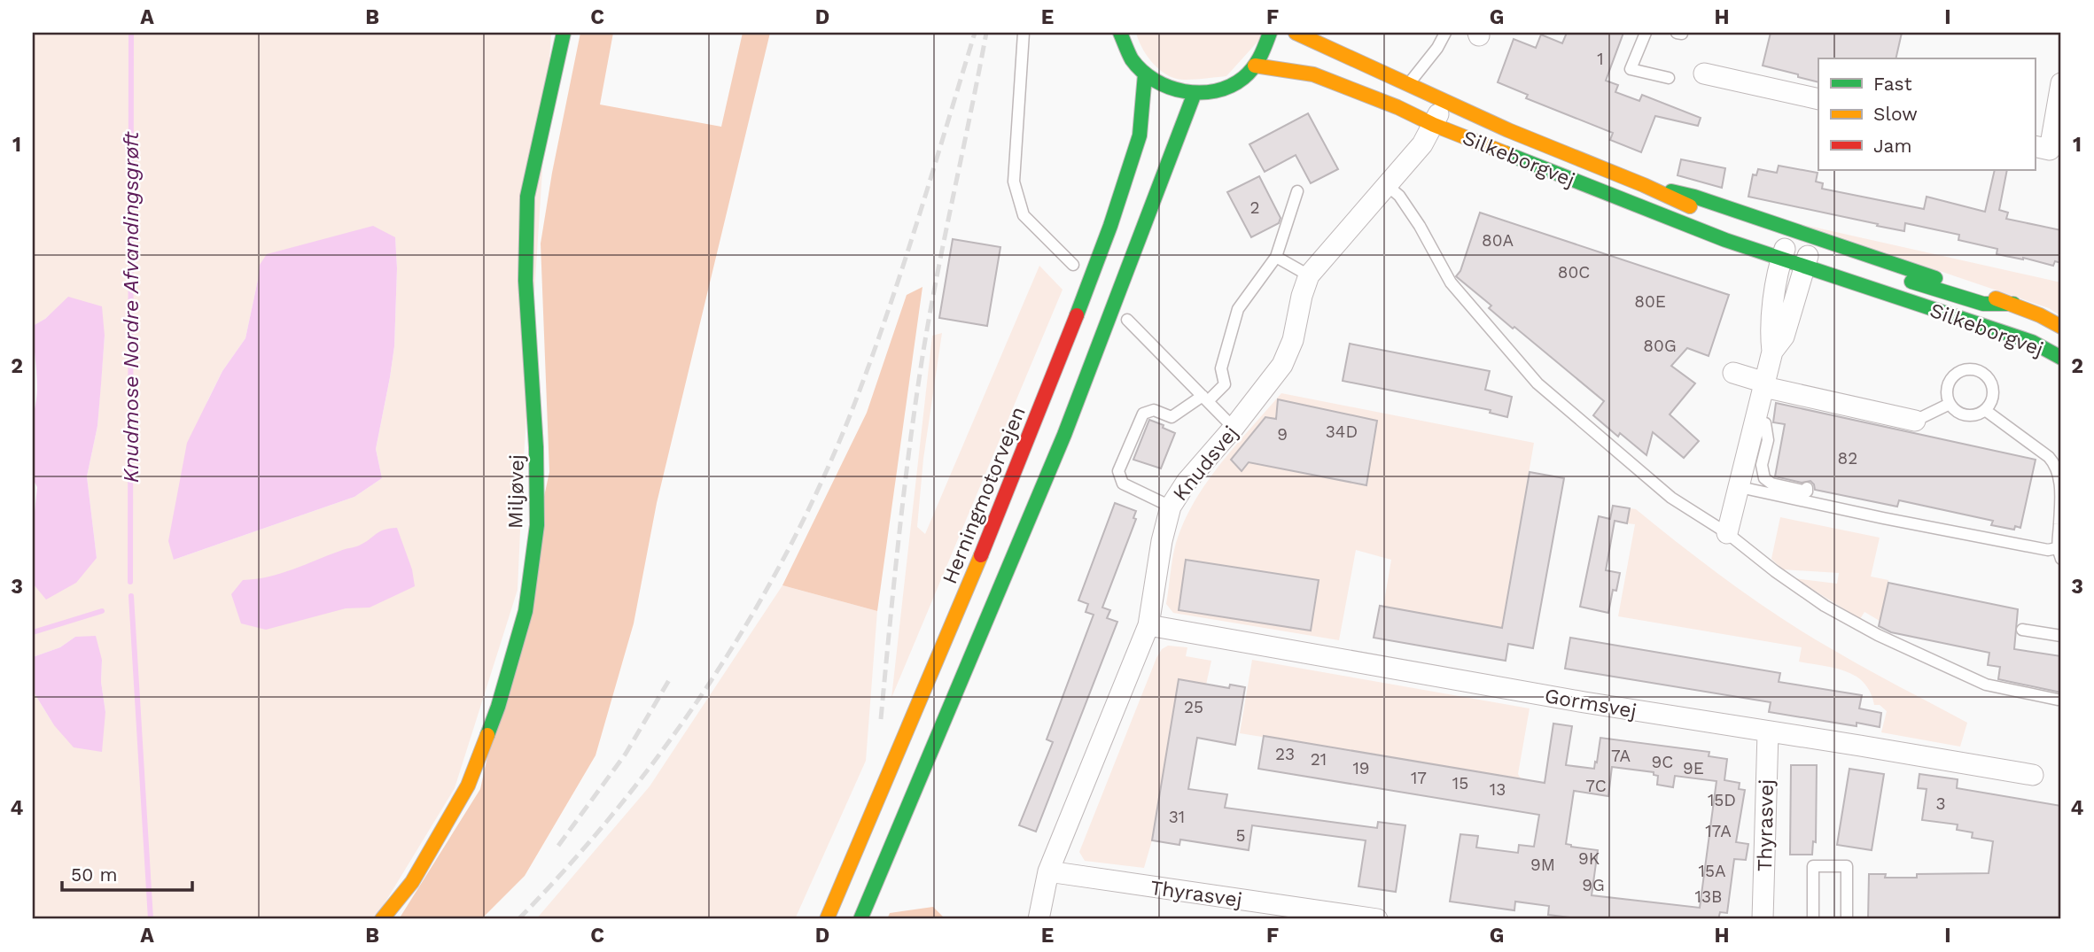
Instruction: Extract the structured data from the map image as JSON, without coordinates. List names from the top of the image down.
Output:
{
  "streets": {
    "main road": ["Silkeborgvej", "Miljøvej", "Herningmotorvejen"],
    "street": ["Knudsvej", "Gormsvej", "Thyrasvej"]
  },
  "crossings": [
    ["Silkeborgvej", "Knudsvej"],
    ["Knudsvej", "Gormsvej"],
    ["Knudsvej", "Thyrasvej"],
    ["Gormsvej", "Thyrasvej"]
  ],
  "water": ["Knudmose Nordre Afvandingsgrøft"],
  "house_numbers": [
    "1",
    "2",
    "80A",
    "80C",
    "80E",
    "80G",
    "34D",
    "9",
    "82",
    "25",
    "23",
    "7A",
    "21",
    "9C",
    "19",
    "9E",
    "17",
    "15",
    "7C",
    "13",
    "15D",
    "3",
    "31",
    "17A",
    "5",
    "9K",
    "9M",
    "15A",
    "9G",
    "13B"
  ],
  "legend": ["Fast", "Slow", "Jam"],
  "scale_bar": "50 m",
  "grid": {
    "columns": [
      "A",
      "B",
      "C",
      "D",
      "E",
      "F",
      "G",
      "H",
      "I"
    ],
    "rows": [
      "1",
      "2",
      "3",
      "4"
    ]
  }
}
